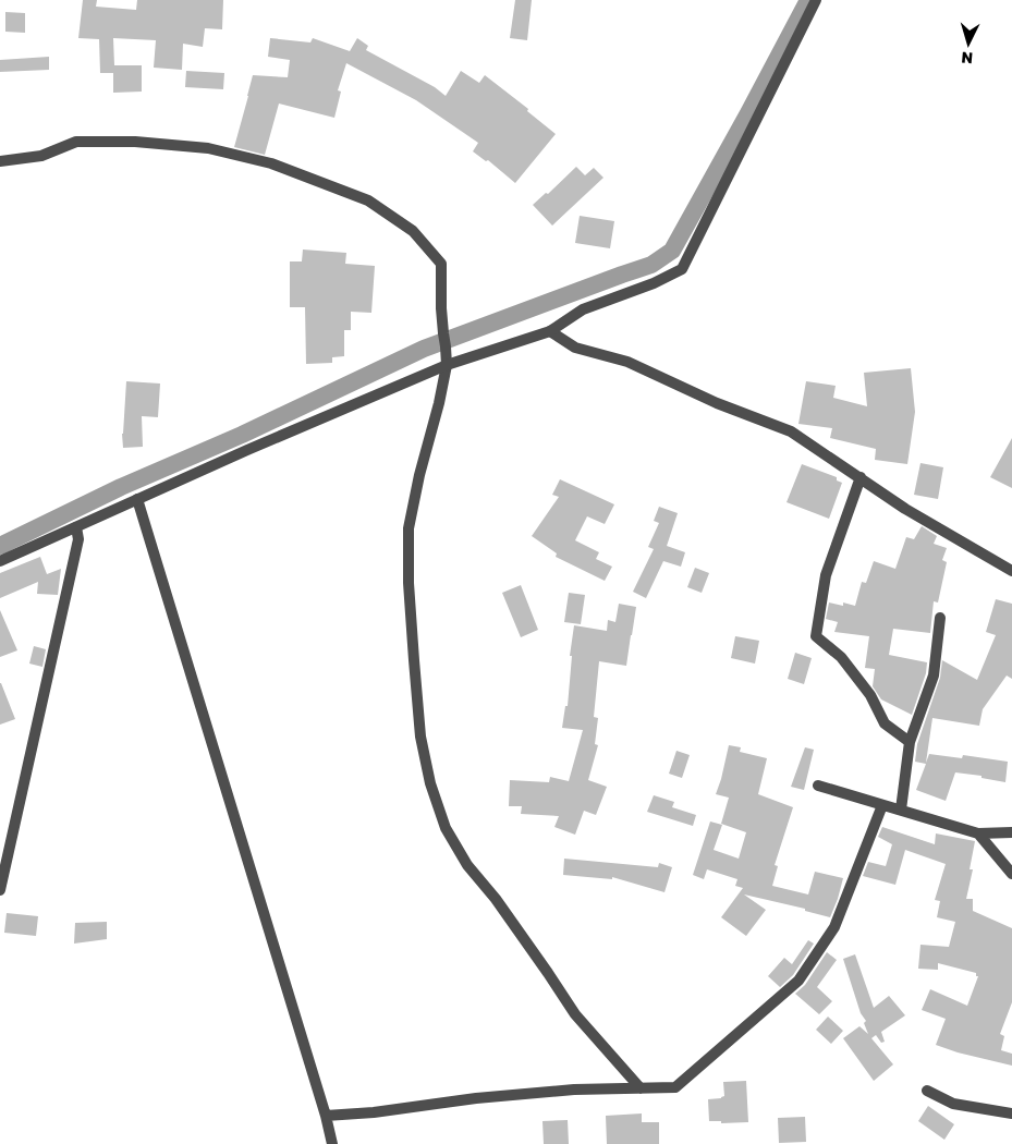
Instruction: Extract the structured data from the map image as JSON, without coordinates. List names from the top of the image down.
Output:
{
  "north": "bottom"
}
